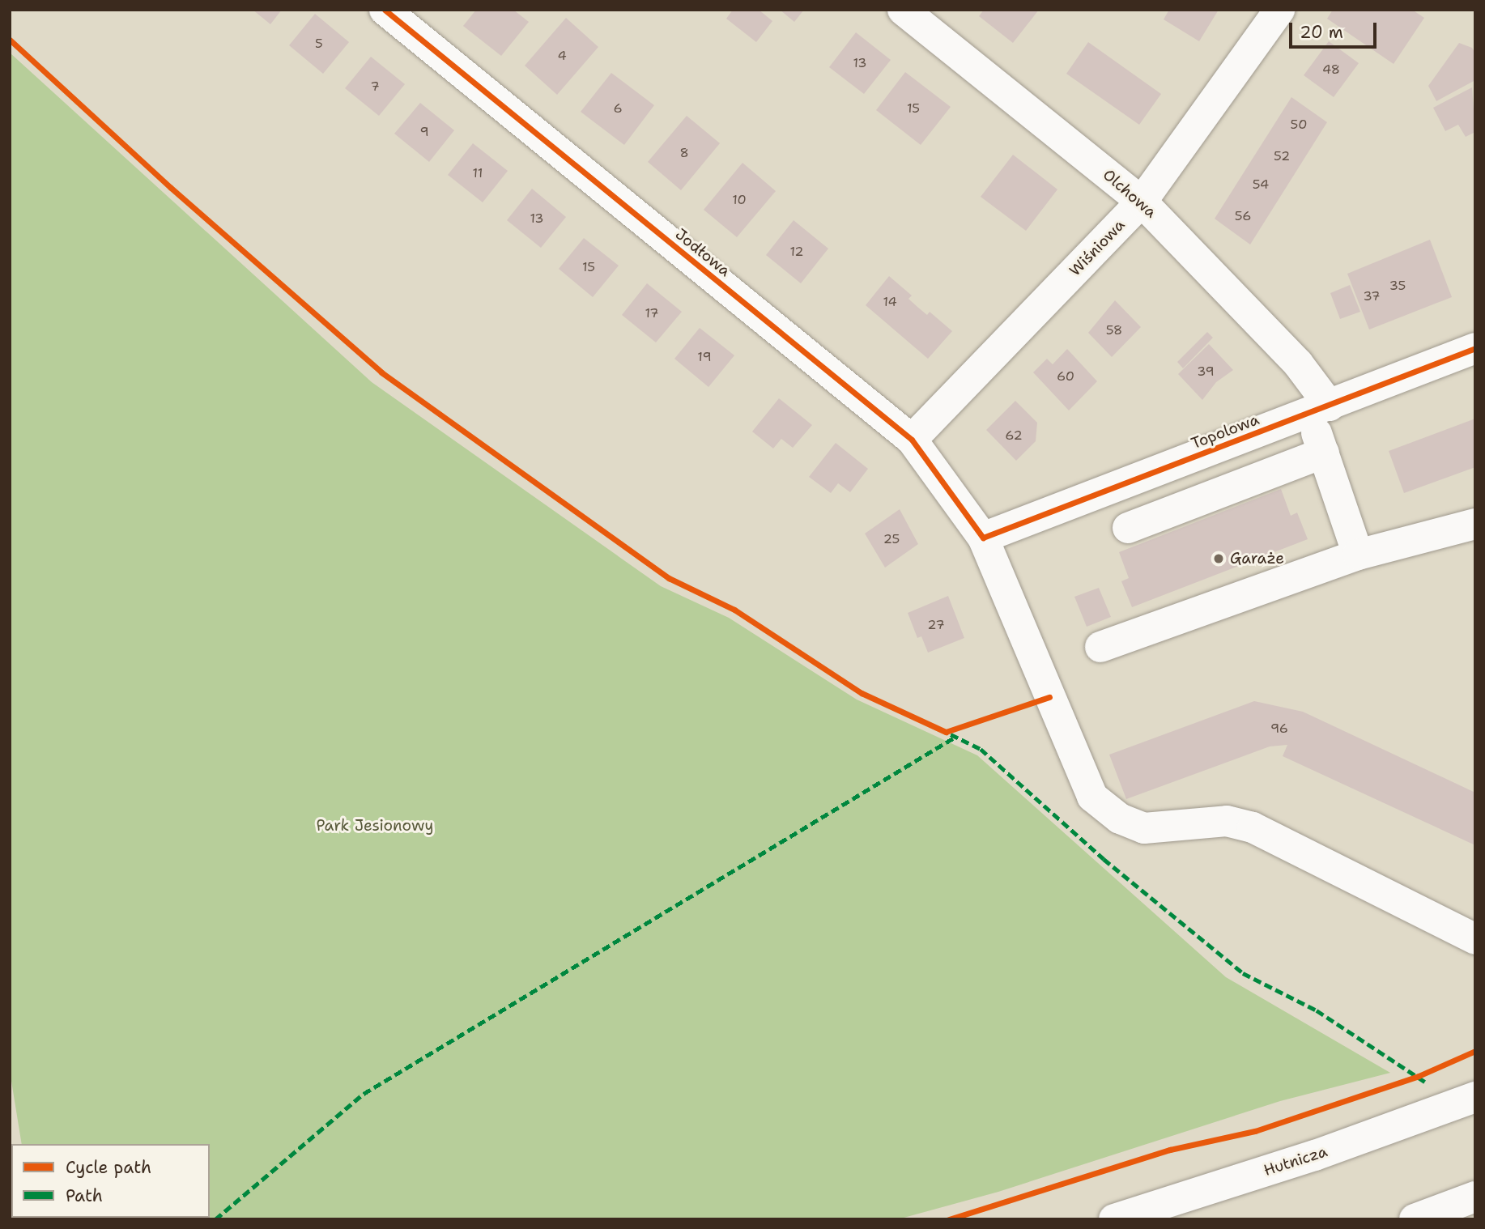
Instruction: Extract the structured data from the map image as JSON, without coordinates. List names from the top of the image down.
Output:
{
  "streets": {
    "street": [
      "Olchowa",
      "Wiśniowa",
      "Jodłowa",
      "Topolowa",
      "Hutnicza"
    ]
  },
  "crossings": [
    ["Olchowa", "Wiśniowa"],
    ["Olchowa", "Topolowa"],
    ["Wiśniowa", "Jodłowa"],
    ["Jodłowa", "Topolowa"]
  ],
  "parks": ["Park Jesionowy"],
  "places": ["Garaże"],
  "house_numbers": [
    "5",
    "4",
    "13",
    "48",
    "7",
    "6",
    "15",
    "50",
    "9",
    "8",
    "52",
    "11",
    "54",
    "10",
    "56",
    "13",
    "12",
    "15",
    "35",
    "37",
    "14",
    "17",
    "58",
    "19",
    "39",
    "60",
    "62",
    "25",
    "27",
    "96"
  ],
  "legend": ["Cycle path", "Path"],
  "scale_bar": "20 m"
}
